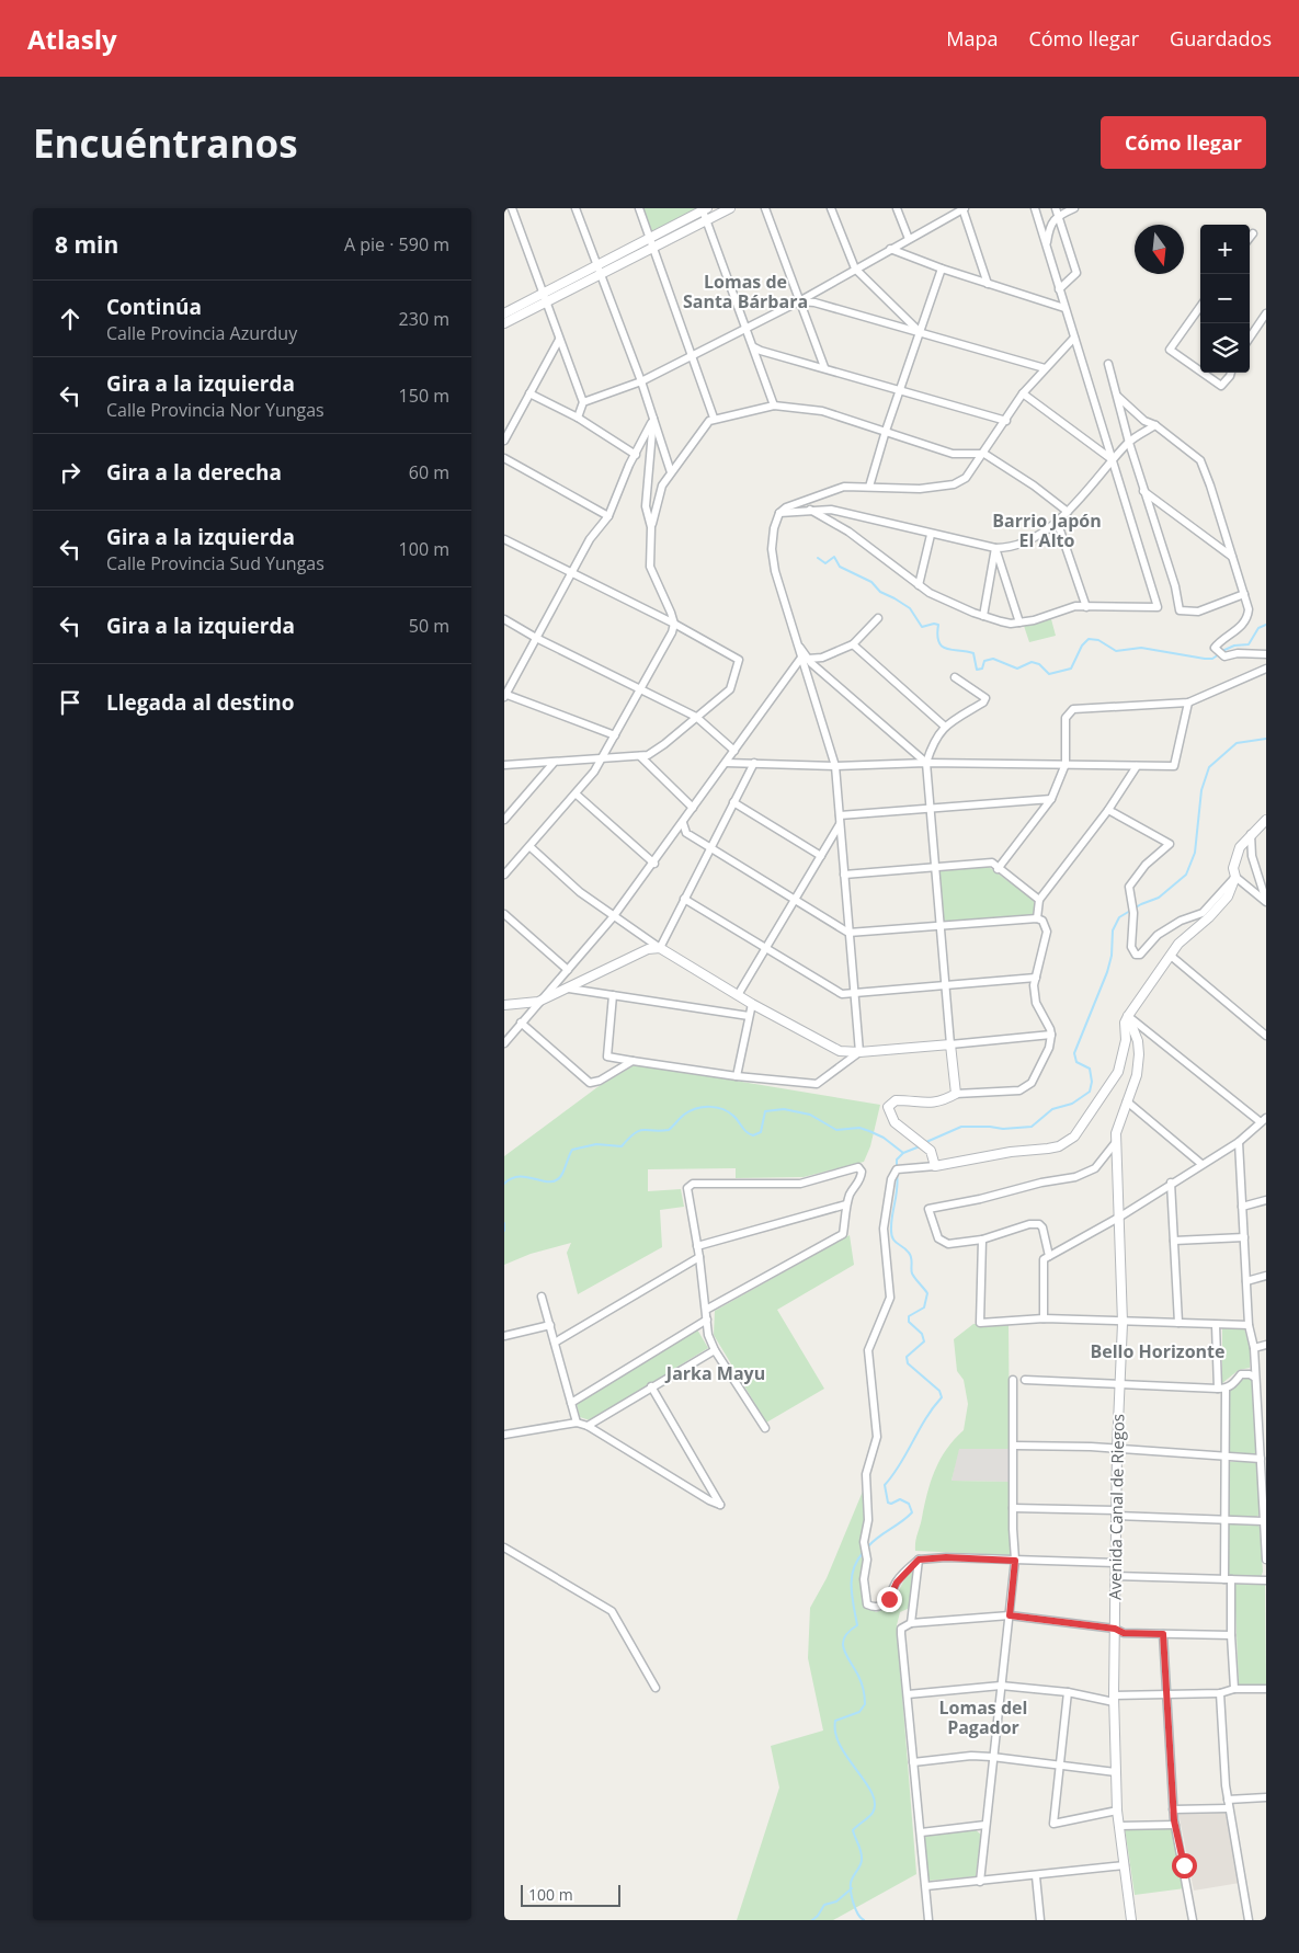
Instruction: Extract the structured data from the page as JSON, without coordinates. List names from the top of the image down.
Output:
{
  "streets": {
    "street": ["Avenida Canal de Riegos"]
  },
  "districts": [
    "Lomas de Santa Bárbara",
    "Barrio Japón El Alto",
    "Bello Horizonte",
    "Jarka Mayu",
    "Lomas del Pagador"
  ],
  "scale_bar": "100 m",
  "north": "bottom",
  "page": {
    "header": "Atlasly",
    "nav": ["Mapa", "Cómo llegar", "Guardados"],
    "buttons": "Cómo llegar",
    "title": "Encuéntranos",
    "heading": ["8 min", "A pie · 590 m"],
    "map_buttons": ["+", "−"],
    "list": [
      ["Continúa", "Calle Provincia Azurduy", "230 m"],
      ["Gira a la izquierda", "Calle Provincia Nor Yungas", "150 m"],
      ["Gira a la derecha", "60 m"],
      ["Gira a la izquierda", "Calle Provincia Sud Yungas", "100 m"],
      ["Gira a la izquierda", "50 m"],
      "Llegada al destino"
    ],
    "scale": "100 m"
  }
}
